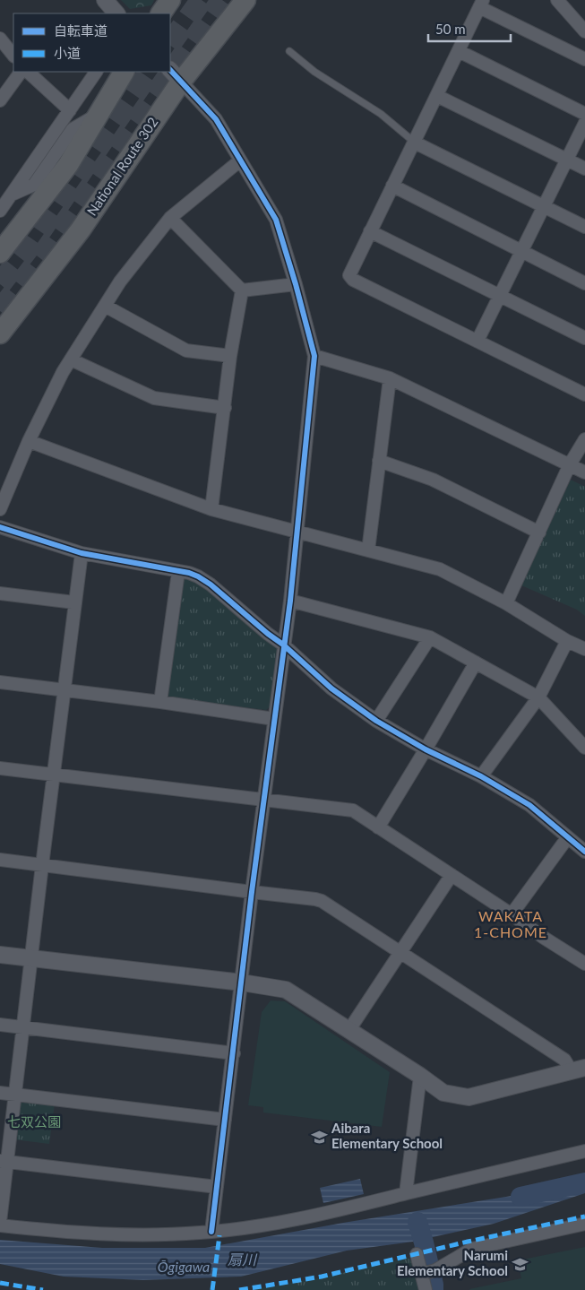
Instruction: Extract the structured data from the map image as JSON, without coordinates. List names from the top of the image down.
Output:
{
  "streets": {
    "highway": ["National Route 302"]
  },
  "districts": ["WAKATA 1-CHOME"],
  "water": ["扇川", "Ōgigawa"],
  "parks": ["七双公園"],
  "places": {
    "school or university": ["Aibara Elementary School", "Narumi Elementary School"]
  },
  "legend": ["自転車道", "小道"],
  "scale_bar": "50 m"
}
